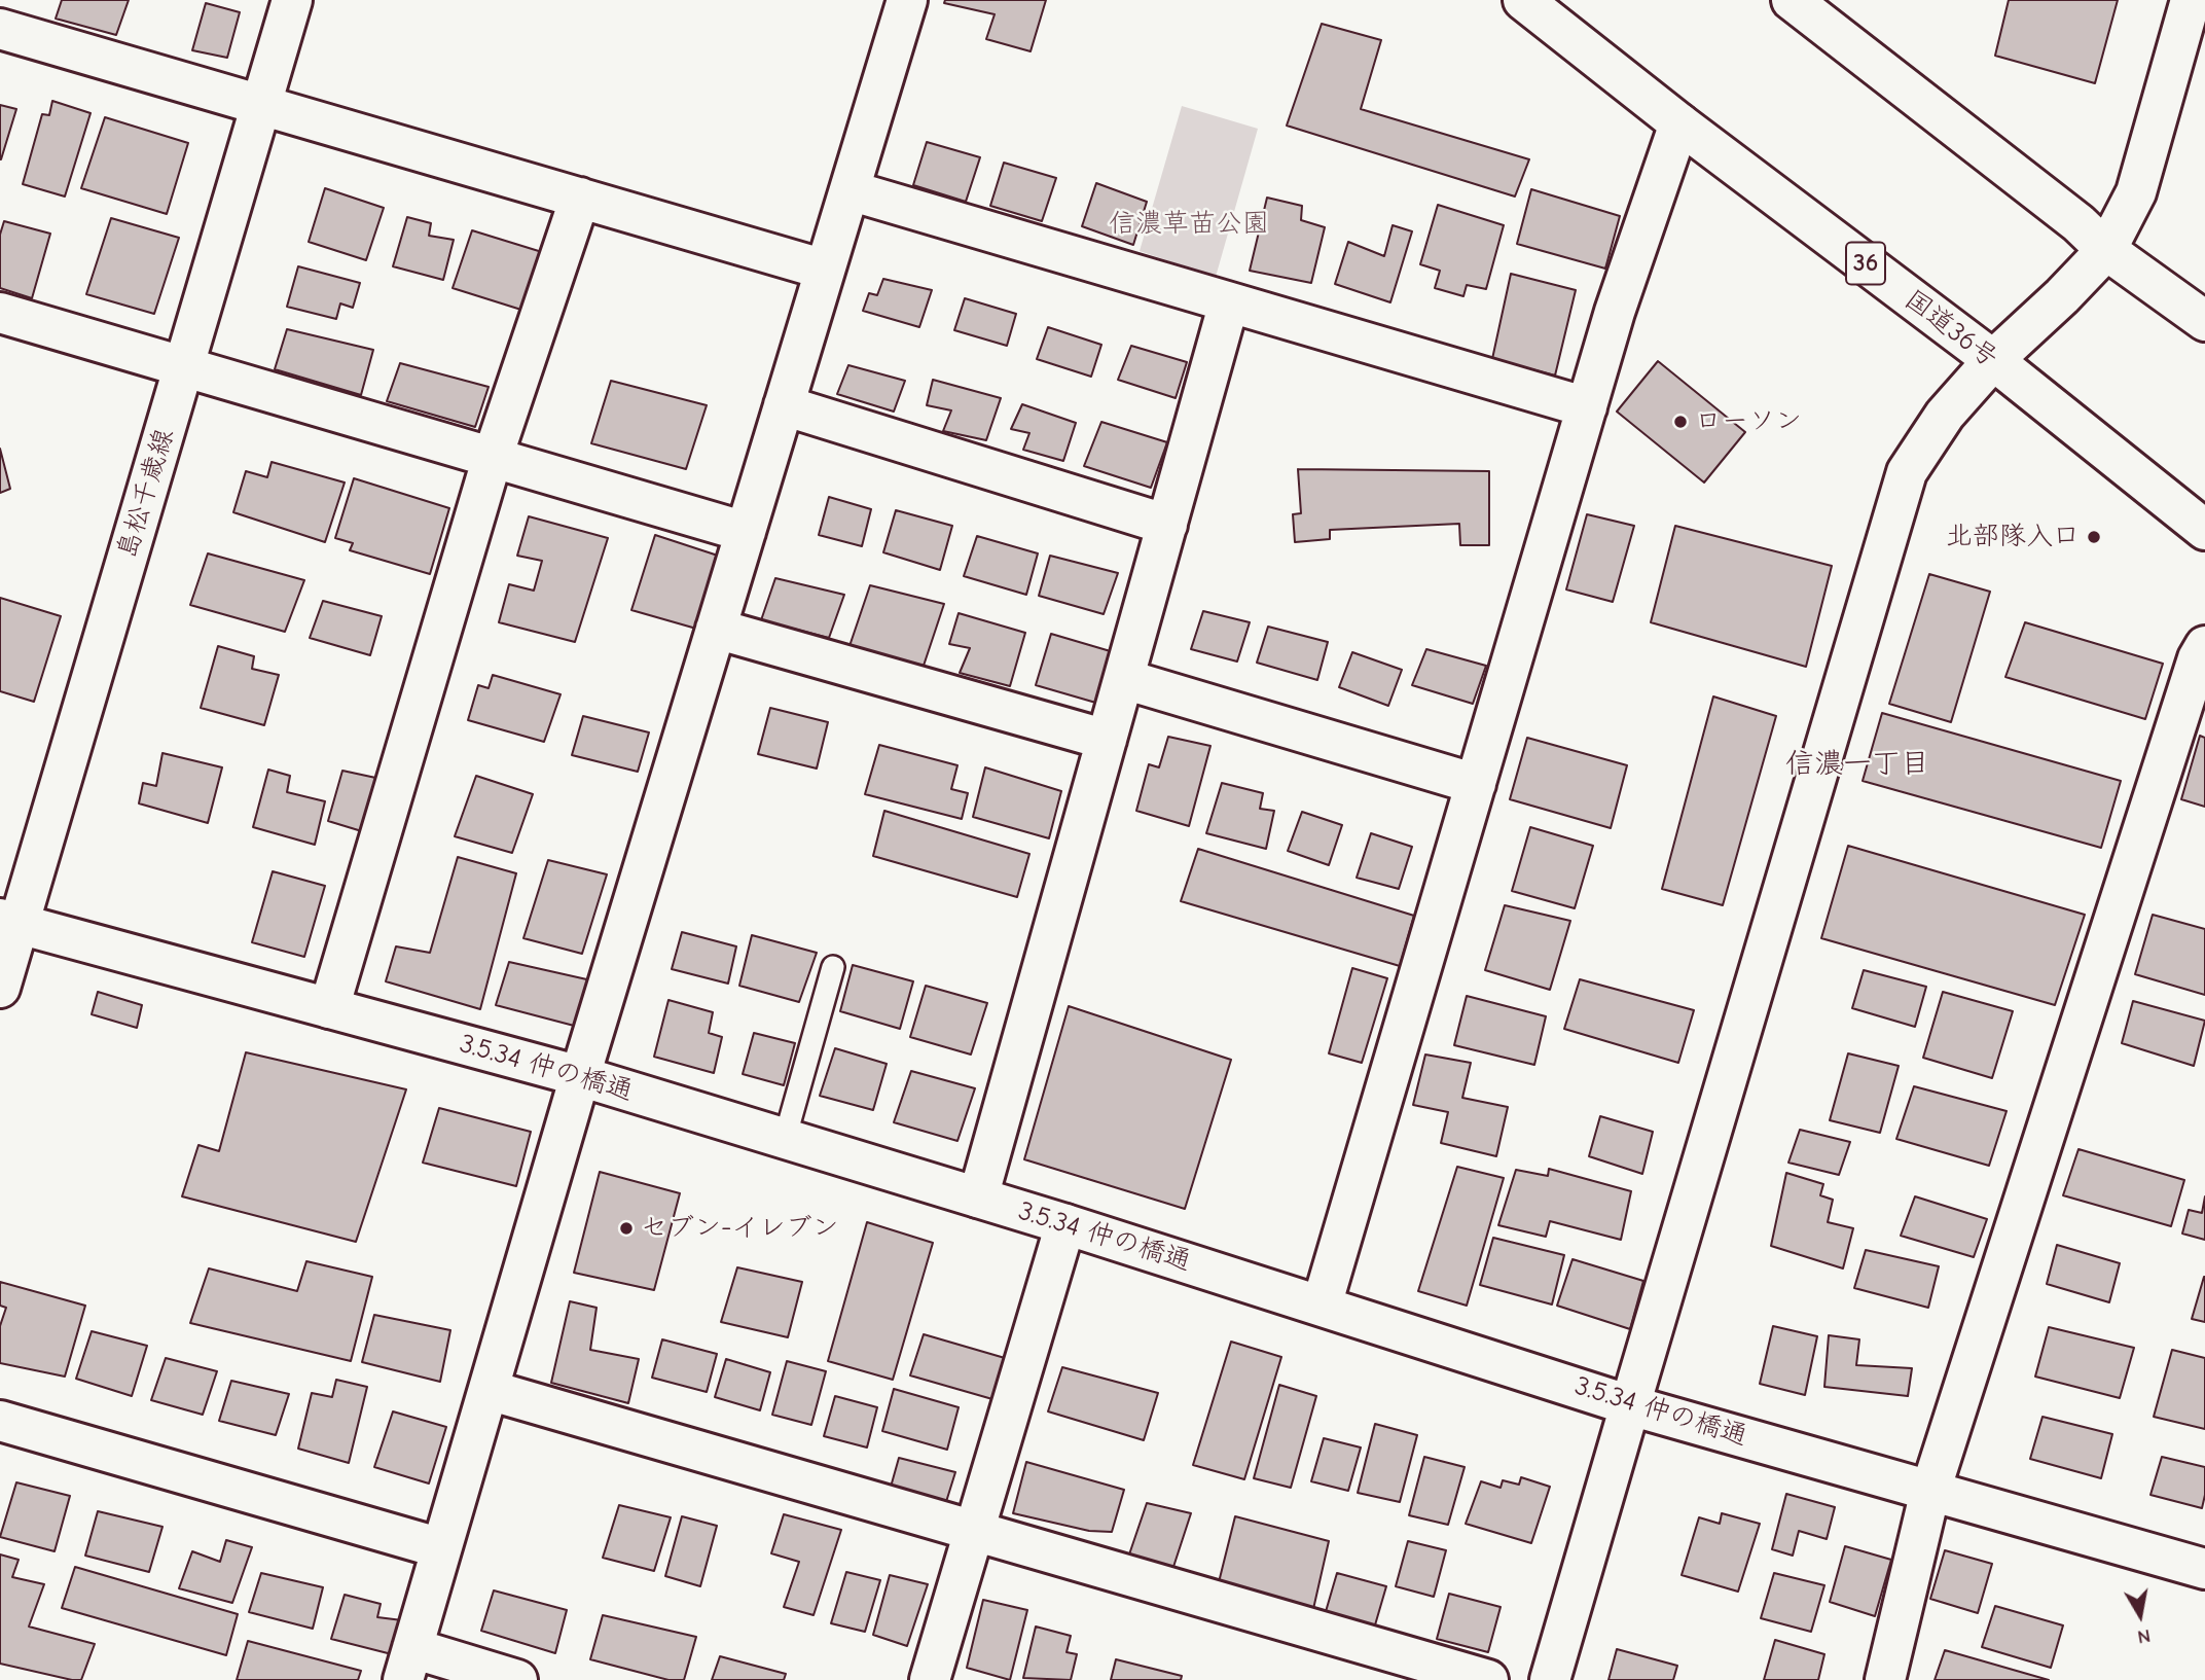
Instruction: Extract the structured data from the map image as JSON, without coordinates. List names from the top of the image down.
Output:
{
  "streets": {
    "main road": [
      "36",
      "国道36号",
      "島松千歳線",
      "3.5.34 仲の橋通"
    ]
  },
  "crossings": [
    ["島松千歳線", "3.5.34 仲の橋通"]
  ],
  "districts": ["信濃一丁目"],
  "parks": ["信濃草苗公園"],
  "places": ["ローソン", "北部隊入口", "セブン-イレブン"],
  "north": "bottom"
}
